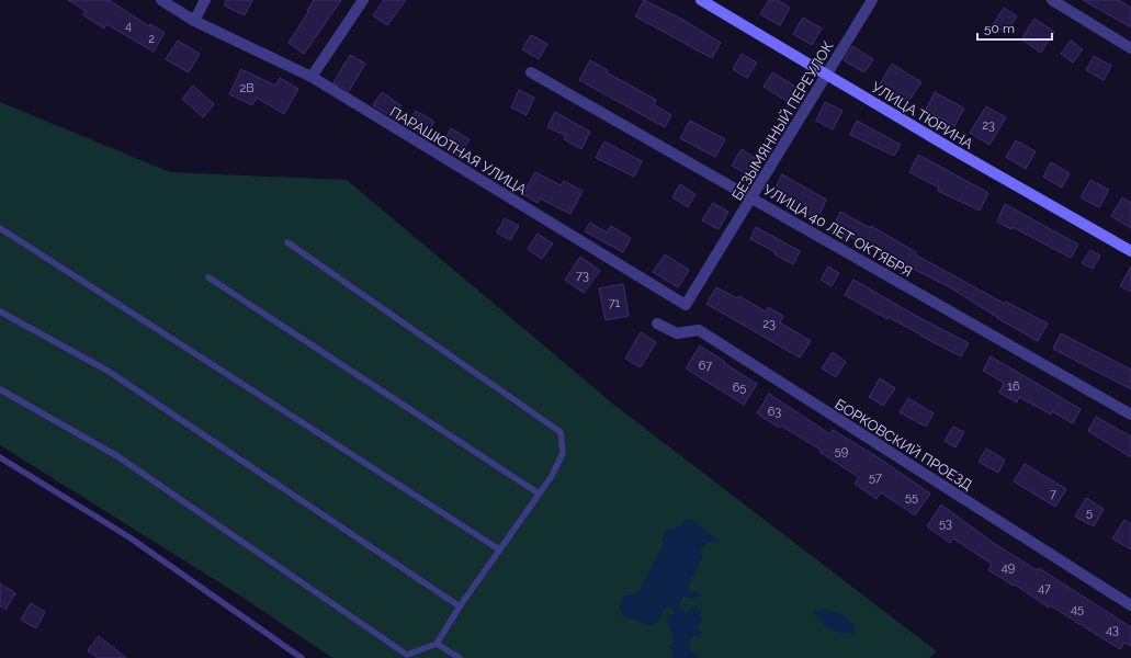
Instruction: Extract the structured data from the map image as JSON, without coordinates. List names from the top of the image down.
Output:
{
  "streets": {
    "street": [
      "УЛИЦА ТЮРИНА",
      "БЕЗЫМЯННЫЙ ПЕРЕУЛОК",
      "ПАРАШЮТНАЯ УЛИЦА",
      "УЛИЦА 40 ЛЕТ ОКТЯБРЯ",
      "БОРКОВСКИЙ ПРОЕЗД"
    ]
  },
  "crossings": [
    ["УЛИЦА ТЮРИНА", "БЕЗЫМЯННЫЙ ПЕРЕУЛОК"],
    ["БЕЗЫМЯННЫЙ ПЕРЕУЛОК", "ПАРАШЮТНАЯ УЛИЦА"],
    ["БЕЗЫМЯННЫЙ ПЕРЕУЛОК", "УЛИЦА 40 ЛЕТ ОКТЯБРЯ"]
  ],
  "house_numbers": [
    "4",
    "2",
    "2В",
    "23",
    "73",
    "71",
    "23",
    "67",
    "16",
    "65",
    "63",
    "59",
    "57",
    "7",
    "55",
    "5",
    "53",
    "49",
    "47",
    "45",
    "43"
  ],
  "scale_bar": "50 m"
}
